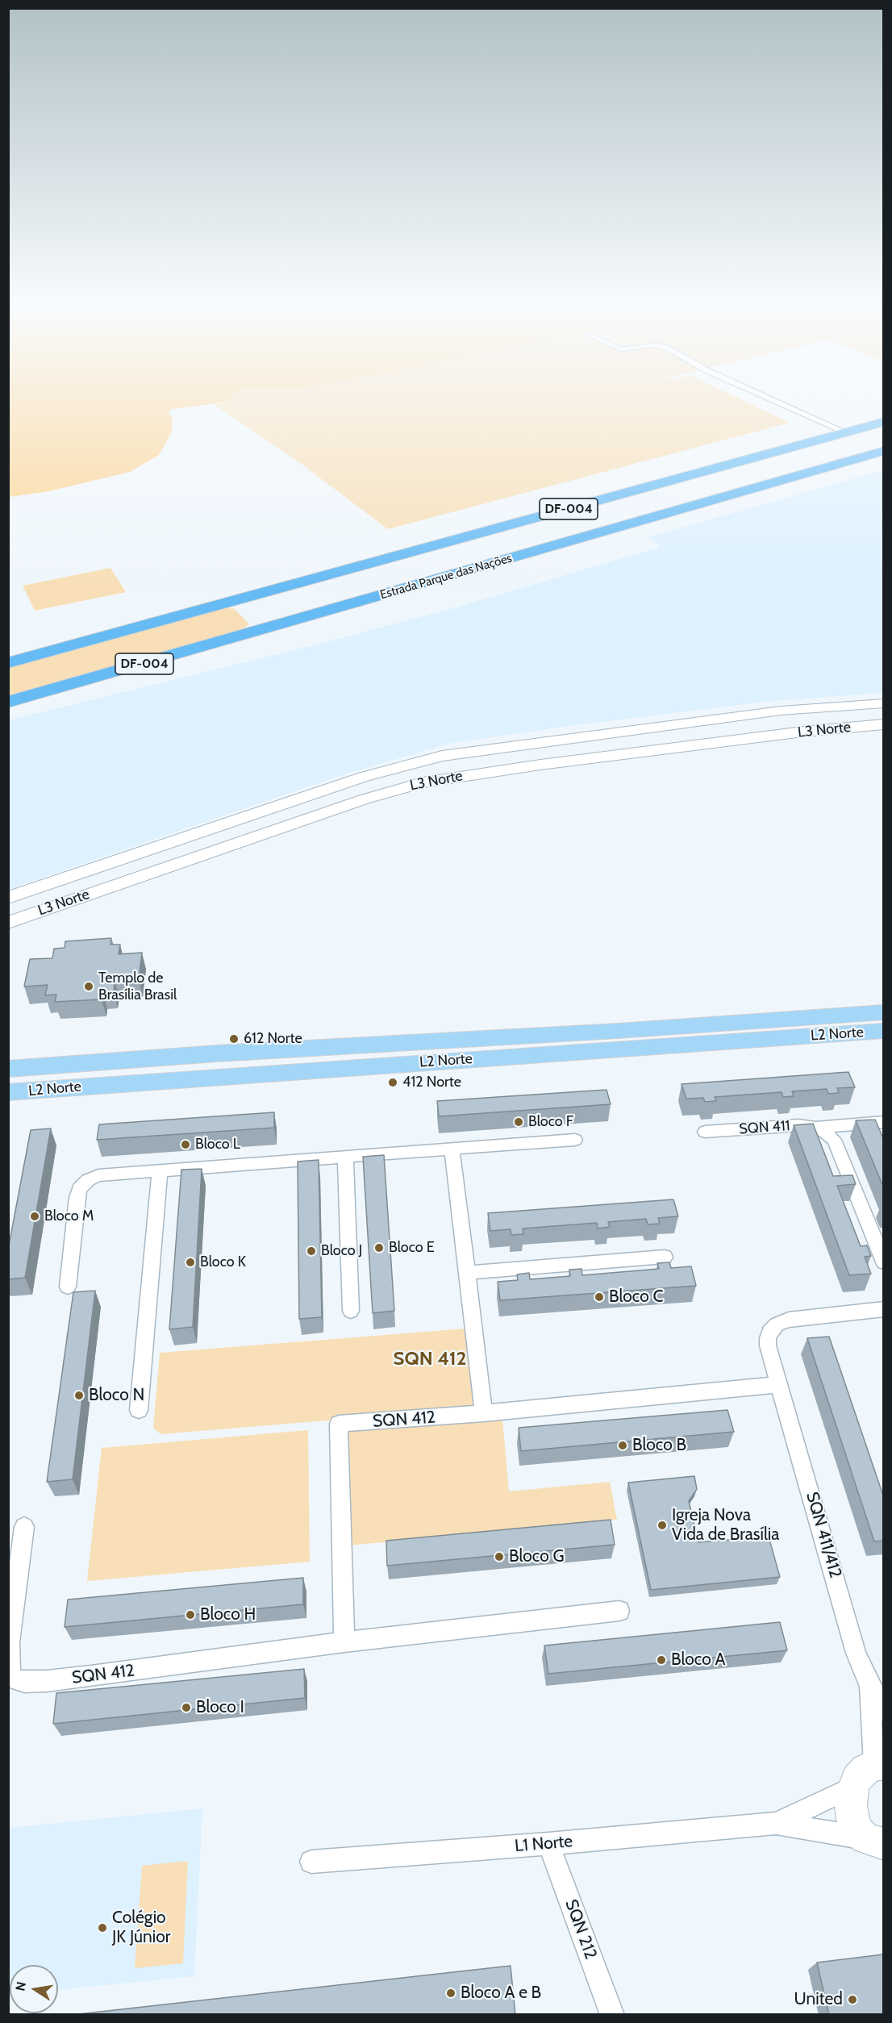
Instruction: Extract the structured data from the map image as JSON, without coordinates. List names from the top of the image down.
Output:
{
  "streets": {
    "highway": ["DF-004", "Estrada Parque das Nações"],
    "main road": ["L3 Norte", "L2 Norte"],
    "street": [
      "SQN 411",
      "SQN 412",
      "SQN 411/412",
      "L1 Norte",
      "SQN 212"
    ]
  },
  "crossings": [
    ["SQN 412", "SQN 411/412"],
    ["L1 Norte", "SQN 212"]
  ],
  "districts": ["SQN 412"],
  "places": [
    "Templo de Brasília Brasil",
    "612 Norte",
    "412 Norte",
    "Bloco F",
    "Bloco L",
    "Bloco M",
    "Bloco E",
    "Bloco J",
    "Bloco K",
    "Bloco C",
    "Bloco N",
    "Bloco B",
    "Igreja Nova Vida de Brasília",
    "Bloco G",
    "Bloco H",
    "Bloco A",
    "Bloco I",
    "Colégio JK Júnior",
    "Bloco A e B",
    "United"
  ],
  "north": "left"
}
